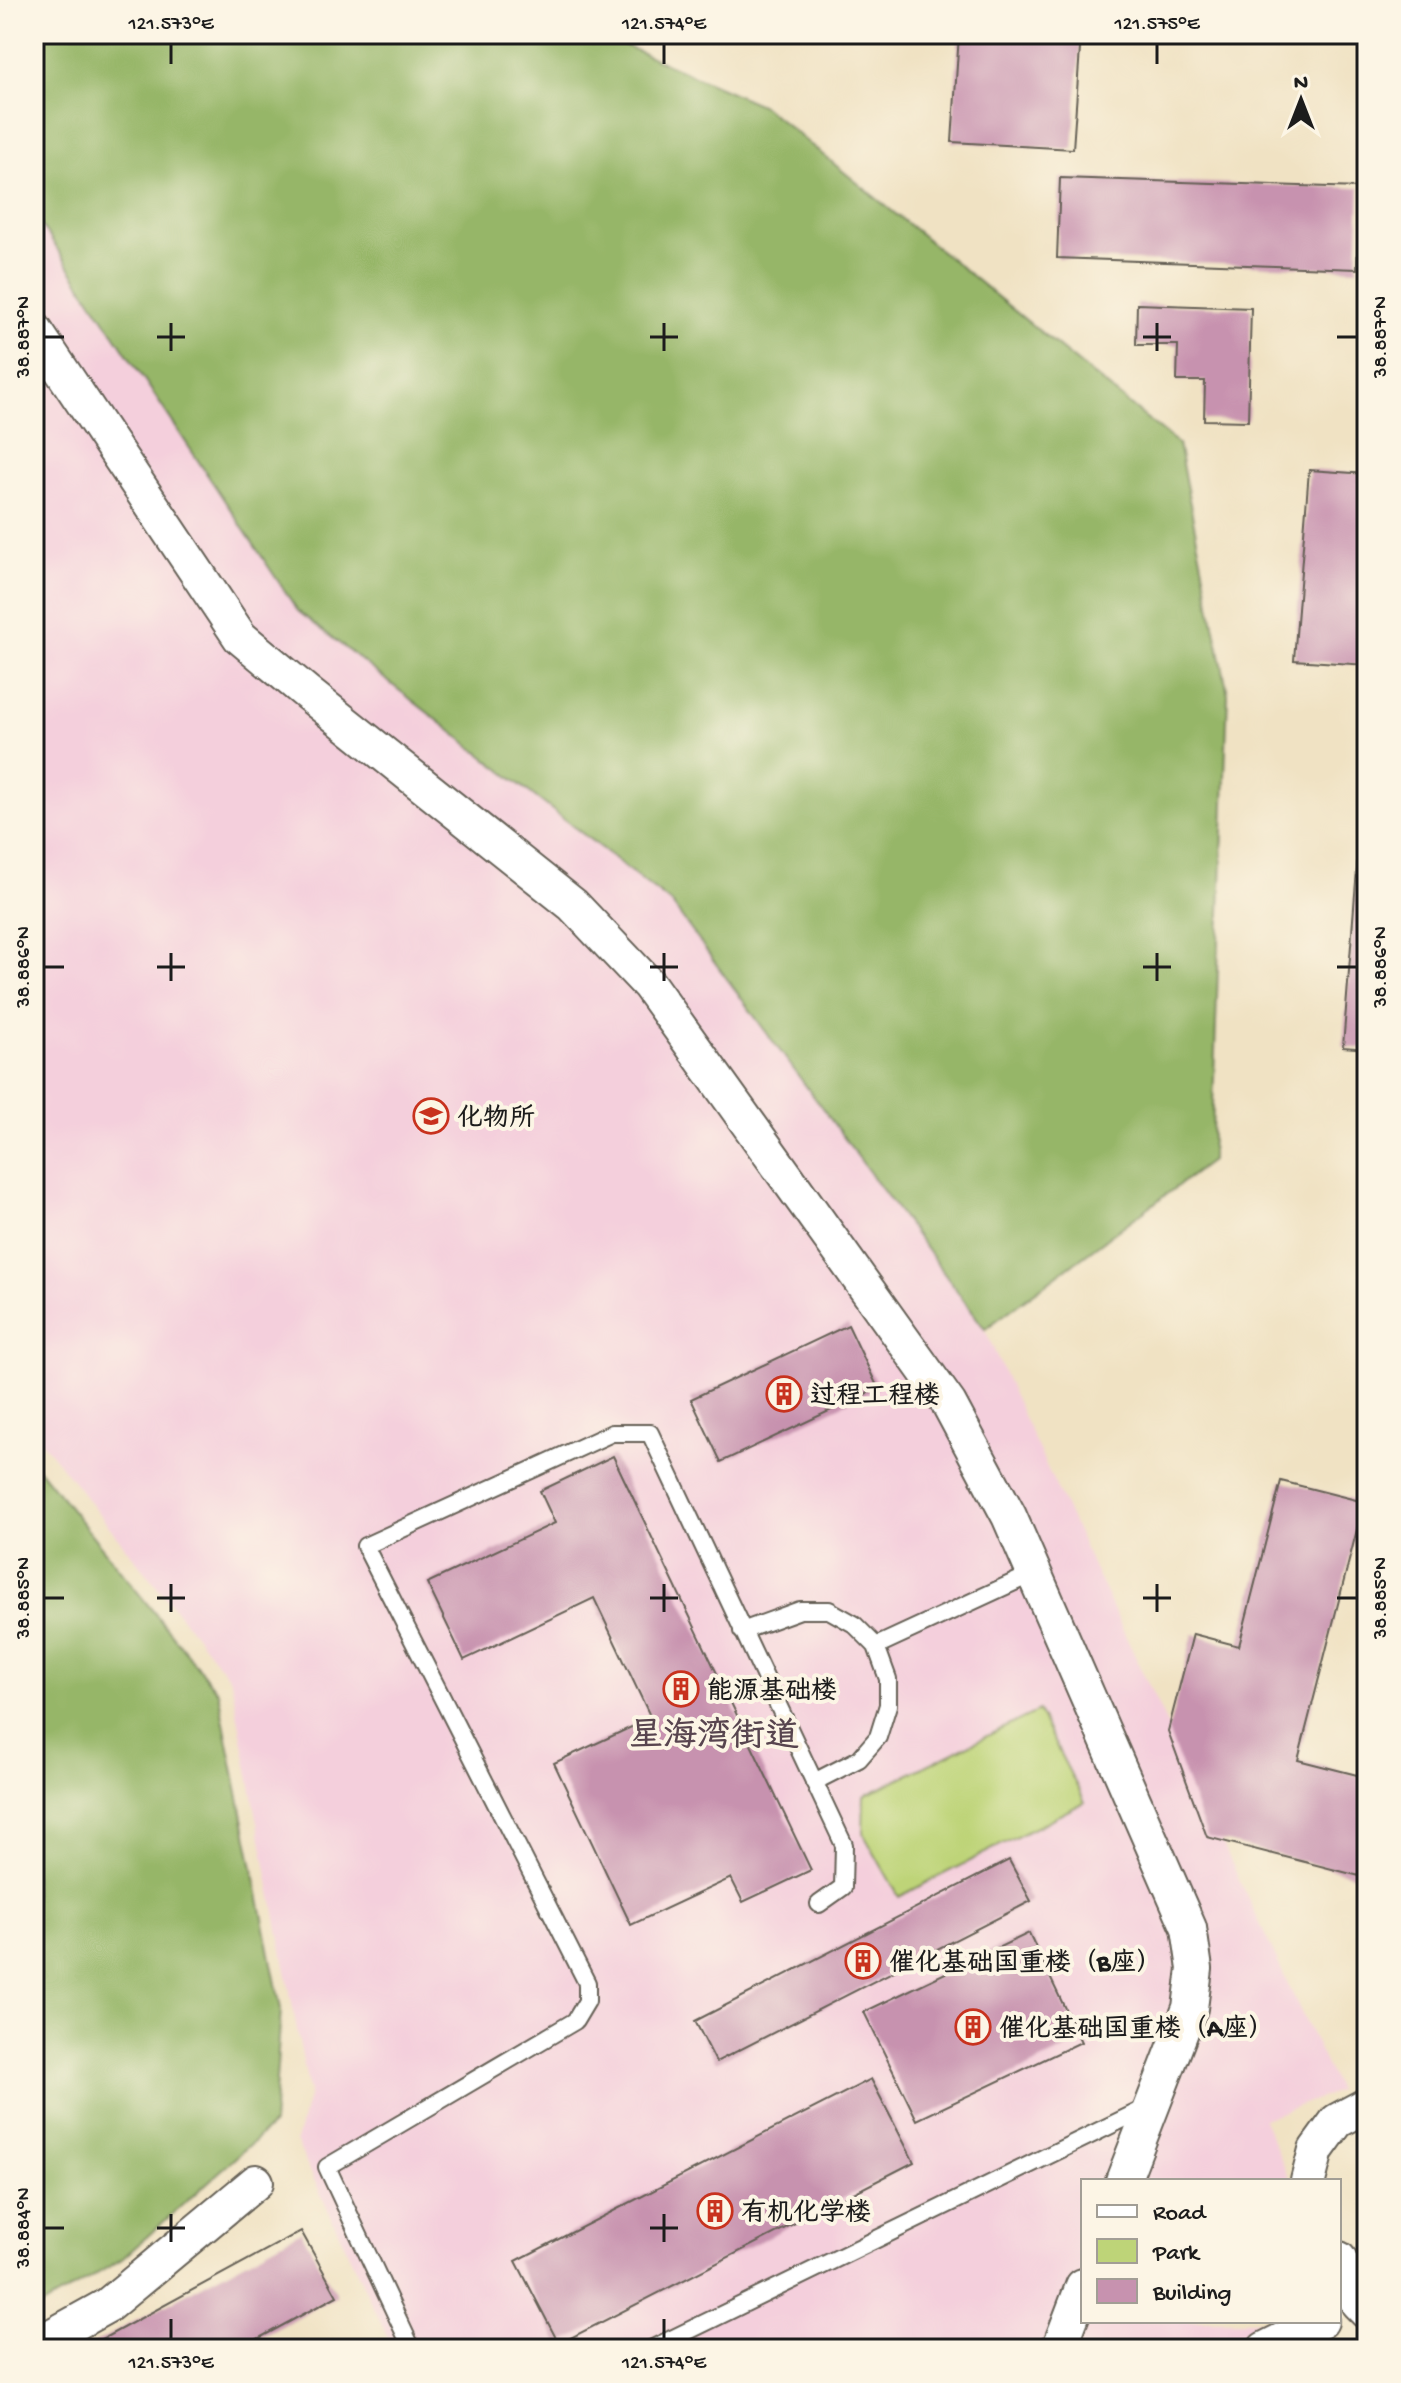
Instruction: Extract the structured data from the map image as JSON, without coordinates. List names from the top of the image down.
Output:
{
  "districts": ["星海湾街道"],
  "places": {
    "school or university": ["化物所"],
    "building": [
      "过程工程楼",
      "能源基础楼",
      "催化基础国重楼（B座）",
      "催化基础国重楼（A座）",
      "有机化学楼"
    ]
  },
  "legend": ["Road", "Park", "Building"],
  "north": "top",
  "coordinates": [
    "121.573°E",
    "121.574°E",
    "121.575°E",
    "38.887°N",
    "38.886°N",
    "38.885°N",
    "38.884°N"
  ]
}
